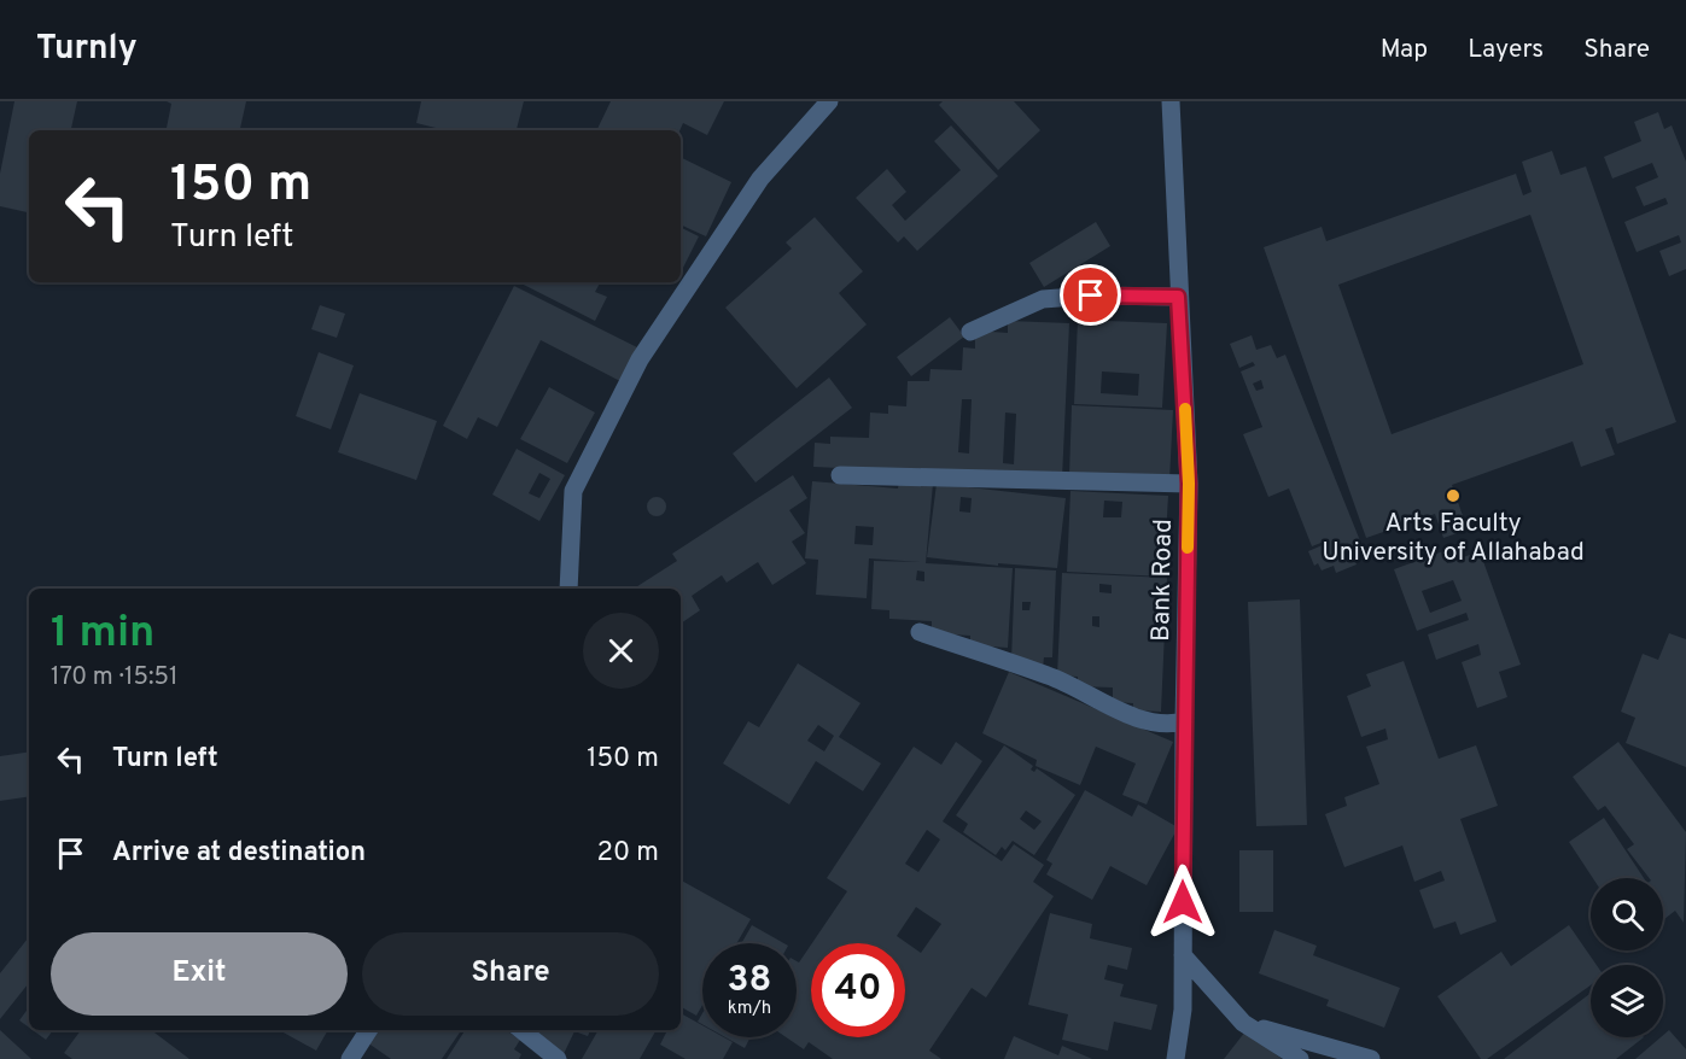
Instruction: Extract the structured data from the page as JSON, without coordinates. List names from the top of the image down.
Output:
{
  "streets": {
    "street": ["Bank Road"]
  },
  "places": ["Arts Faculty University of Allahabad"],
  "page": {
    "header": "Turnly",
    "nav": ["Map", "Layers", "Share"],
    "turn": ["150 m", "Turn left"],
    "heading": ["1 min", "170 m · 15:51"],
    "list": [
      {
        "name": "Turn left",
        "value": "150 m"
      },
      {
        "name": "Arrive at destination",
        "value": "20 m"
      }
    ],
    "buttons": ["Exit", "Share"],
    "speed": "38 km/h",
    "limit": "40"
  }
}
